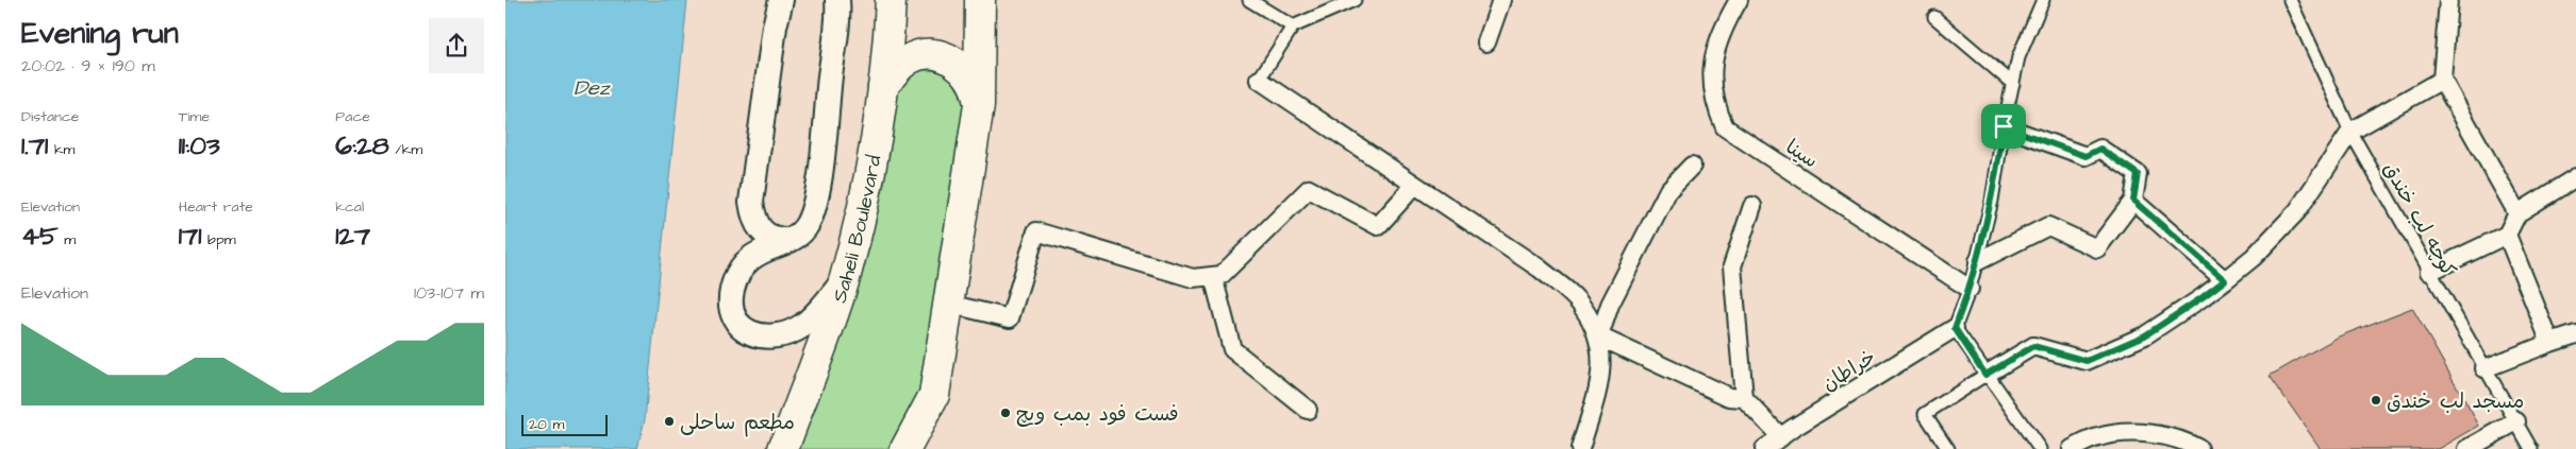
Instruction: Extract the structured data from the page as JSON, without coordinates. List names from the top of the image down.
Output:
{
  "streets": {
    "main road": ["Saheli Boulevard"],
    "street": ["سینا", "خراطان"],
    "lane": ["کوچه لب خندق"]
  },
  "water": ["Dez"],
  "places": ["مسجد لب خندق", "فست فود بمب ویچ", "مطعم ساحلى"],
  "scale_bar": "20 m",
  "page": {
    "heading": ["Evening run", "20:02 · 9 × 190 m"],
    "stats": [
      ["Distance", "1.71 km"],
      ["Time", "11:03"],
      ["Pace", "6:28 /km"],
      ["Elevation", "45 m"],
      ["Heart rate", "171 bpm"],
      ["kcal", "127"]
    ],
    "chart": ["Elevation", "103–107 m"],
    "scale": "20 m"
  }
}
